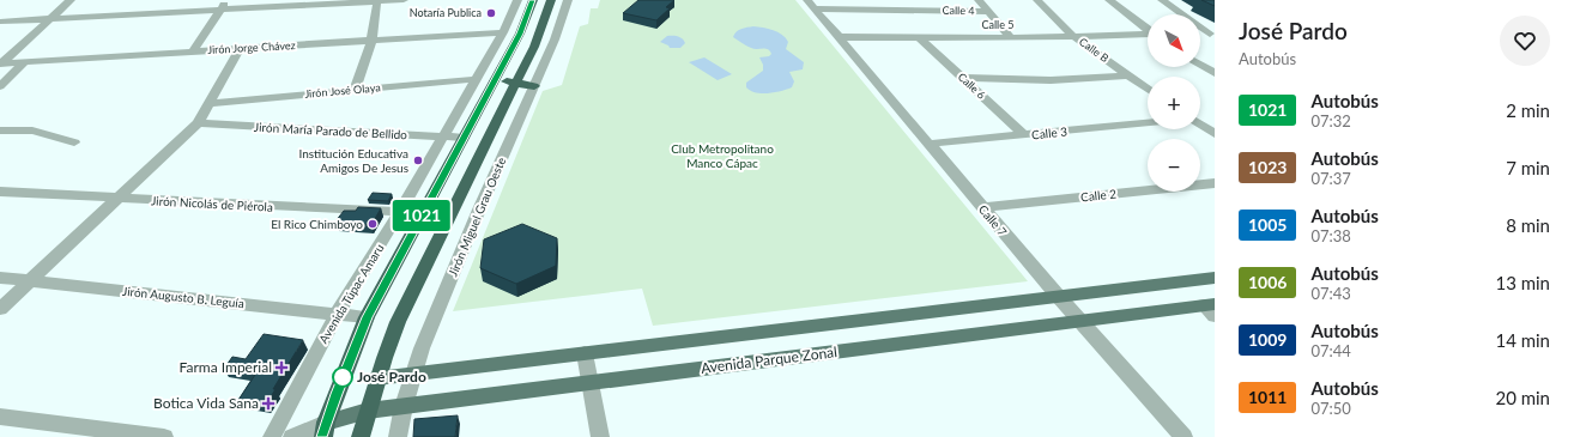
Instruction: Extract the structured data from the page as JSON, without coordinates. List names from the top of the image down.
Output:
{
  "streets": {
    "highway": ["Avenida Túpac Amaru"],
    "main road": ["Avenida Parque Zonal"],
    "street": [
      "Calle 4",
      "Calle 5",
      "Jirón Jorge Chávez",
      "Calle B",
      "Calle 6",
      "Jirón José Olaya",
      "Jirón María Parado de Bellido",
      "Calle 3",
      "Calle 2",
      "Jirón Nicolás de Piérola",
      "Jirón Miguel Grau Oeste",
      "Calle 7",
      "Jirón Augusto B. Leguía"
    ]
  },
  "crossings": [
    ["Calle 4", "Calle 7"],
    ["Calle 5", "Calle B"],
    ["Calle 5", "Calle 6"],
    ["Calle 5", "Calle 7"],
    ["Jirón Jorge Chávez", "Avenida Túpac Amaru"],
    ["Calle 6", "Calle 3"],
    ["Jirón José Olaya", "Avenida Túpac Amaru"],
    ["Jirón María Parado de Bellido", "Avenida Túpac Amaru"],
    ["Calle 3", "Calle 7"],
    ["Calle 2", "Calle 7"],
    ["Jirón Nicolás de Piérola", "Avenida Túpac Amaru"],
    ["Jirón Miguel Grau Oeste", "Avenida Parque Zonal"],
    ["Calle 7", "Avenida Parque Zonal"],
    ["Avenida Túpac Amaru", "Jirón Augusto B. Leguía"],
    ["Avenida Túpac Amaru", "Avenida Parque Zonal"]
  ],
  "parks": ["Club Metropolitano Manco Cápac"],
  "places": {
    "other": [
      "Notaría Publica",
      "Institución Educativa Amigos De Jesus",
      "El Rico Chimboyo",
      "José Pardo"
    ],
    "health": ["Farma Imperial", "Botica Vida Sana"]
  },
  "lines": ["bus line 1021"],
  "north": "bottom right",
  "page": {
    "on_map": "1021",
    "heading": ["José Pardo", "Autobús"],
    "map_buttons": ["+", "−"],
    "list": [
      {
        "mark": "1021",
        "name": "Autobús",
        "note": "07:32",
        "value": "2 min"
      },
      {
        "mark": "1023",
        "name": "Autobús",
        "note": "07:37",
        "value": "7 min"
      },
      {
        "mark": "1005",
        "name": "Autobús",
        "note": "07:38",
        "value": "8 min"
      },
      {
        "mark": "1006",
        "name": "Autobús",
        "note": "07:43",
        "value": "13 min"
      },
      {
        "mark": "1009",
        "name": "Autobús",
        "note": "07:44",
        "value": "14 min"
      },
      {
        "mark": "1011",
        "name": "Autobús",
        "note": "07:50",
        "value": "20 min"
      }
    ]
  }
}
